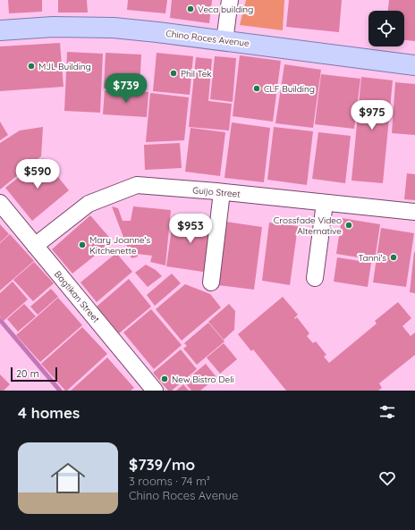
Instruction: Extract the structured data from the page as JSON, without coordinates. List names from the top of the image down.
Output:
{
  "streets": {
    "main road": ["Chino Roces Avenue"],
    "street": ["Guijo Street", "Bagtikan Street"]
  },
  "crossings": [
    ["Guijo Street", "Bagtikan Street"]
  ],
  "places": [
    "Veca building",
    "MJL Building",
    "Phil Tek",
    "CLF Building",
    "Crossfade Video Alternative",
    "Mary Joanne's Kitchenette",
    "Tanni's",
    "New Bistro Deli"
  ],
  "scale_bar": "20 m",
  "page": {
    "price": [
      "$739",
      "$975",
      "$590",
      "$953"
    ],
    "scale": "20 m",
    "heading": "4 homes",
    "list": [
      {
        "name": "$739/mo",
        "note": "3 rooms · 74 m² · Chino Roces Avenue"
      }
    ]
  }
}
